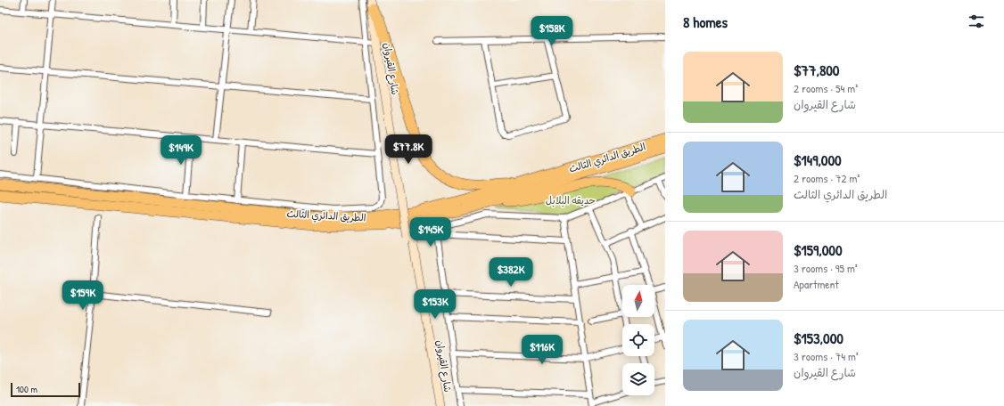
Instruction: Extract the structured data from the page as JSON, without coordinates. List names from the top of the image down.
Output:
{
  "streets": {
    "highway": ["الطريق الدائري الثالث"],
    "main road": ["شارع القيروان"]
  },
  "parks": ["حديقه البلابل"],
  "scale_bar": "100 m",
  "north": "top",
  "page": {
    "heading": "8 homes",
    "price": [
      "$158K",
      "$77.8K",
      "$149K",
      "$145K",
      "$382K",
      "$159K",
      "$153K",
      "$116K"
    ],
    "list": [
      {
        "name": "$77,800",
        "note": "2 rooms · 54 m² · شارع القيروان"
      },
      {
        "name": "$149,000",
        "note": "2 rooms · 72 m² · الطريق الدائري الثالث"
      },
      {
        "name": "$159,000",
        "note": "3 rooms · 95 m² · Apartment"
      },
      {
        "name": "$153,000",
        "note": "3 rooms · 74 m² · شارع القيروان"
      }
    ],
    "scale": "100 m"
  }
}
